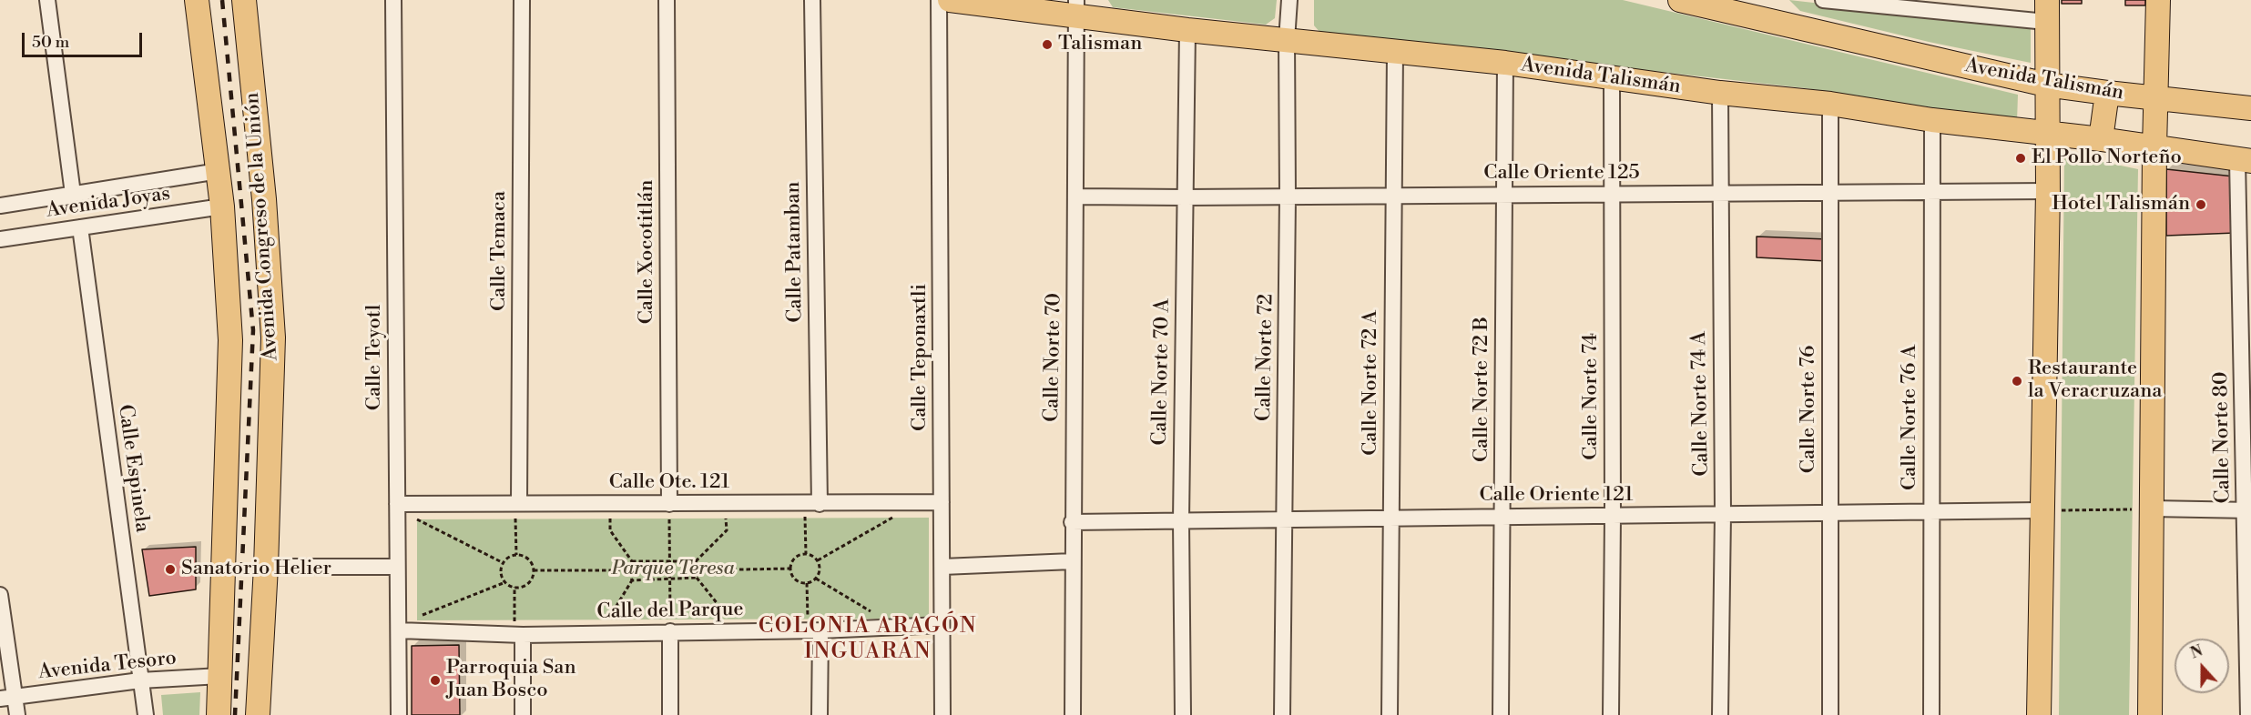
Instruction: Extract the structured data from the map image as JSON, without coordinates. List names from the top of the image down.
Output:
{
  "streets": {
    "main road": ["Avenida Talismán", "Avenida Congreso de la Unión"],
    "street": [
      "Calle Oriente 125",
      "Avenida Joyas",
      "Calle Temaca",
      "Calle Xocotitlán",
      "Calle Patamban",
      "Calle Teyotl",
      "Calle Teponaxtli",
      "Calle Norte 70",
      "Calle Norte 72",
      "Calle Norte 70 A",
      "Calle Norte 72 A",
      "Calle Norte 72 B",
      "Calle Norte 74",
      "Calle Norte 74 A",
      "Calle Norte 76",
      "Calle Norte 76 A",
      "Calle Norte 80",
      "Calle Espinela",
      "Calle Ote. 121",
      "Calle Oriente 121",
      "Calle del Parque",
      "Avenida Tesoro"
    ]
  },
  "crossings": [
    ["Avenida Talismán", "Calle Norte 70"],
    ["Avenida Talismán", "Calle Norte 72"],
    ["Avenida Talismán", "Calle Norte 70 A"],
    ["Avenida Talismán", "Calle Norte 72 A"],
    ["Avenida Talismán", "Calle Norte 72 B"],
    ["Avenida Talismán", "Calle Norte 74"],
    ["Avenida Talismán", "Calle Norte 74 A"],
    ["Avenida Talismán", "Calle Norte 76"],
    ["Avenida Talismán", "Calle Norte 76 A"],
    ["Avenida Talismán", "Calle Norte 80"],
    ["Calle Oriente 125", "Calle Norte 70"],
    ["Calle Oriente 125", "Calle Norte 72"],
    ["Calle Oriente 125", "Calle Norte 70 A"],
    ["Calle Oriente 125", "Calle Norte 72 A"],
    ["Calle Oriente 125", "Calle Norte 72 B"],
    ["Calle Oriente 125", "Calle Norte 74"],
    ["Calle Oriente 125", "Calle Norte 74 A"],
    ["Calle Oriente 125", "Calle Norte 76"],
    ["Calle Oriente 125", "Calle Norte 76 A"],
    ["Avenida Joyas", "Avenida Congreso de la Unión"],
    ["Avenida Joyas", "Calle Espinela"],
    ["Avenida Congreso de la Unión", "Avenida Tesoro"],
    ["Calle Temaca", "Calle Ote. 121"],
    ["Calle Xocotitlán", "Calle Ote. 121"],
    ["Calle Patamban", "Calle Ote. 121"],
    ["Calle Teyotl", "Calle Ote. 121"],
    ["Calle Teyotl", "Calle del Parque"],
    ["Calle Teponaxtli", "Calle Ote. 121"],
    ["Calle Teponaxtli", "Calle del Parque"],
    ["Calle Norte 70", "Calle Oriente 121"],
    ["Calle Norte 72", "Calle Oriente 121"],
    ["Calle Norte 70 A", "Calle Oriente 121"],
    ["Calle Norte 72 A", "Calle Oriente 121"],
    ["Calle Norte 72 B", "Calle Oriente 121"],
    ["Calle Norte 74", "Calle Oriente 121"],
    ["Calle Norte 74 A", "Calle Oriente 121"],
    ["Calle Norte 76", "Calle Oriente 121"],
    ["Calle Norte 76 A", "Calle Oriente 121"],
    ["Calle Espinela", "Avenida Tesoro"]
  ],
  "districts": ["COLONIA ARAGÓN INGUARÁN"],
  "parks": ["Parque Teresa"],
  "places": [
    "Talisman",
    "El Pollo Norteño",
    "Hotel Talismán",
    "Restaurante la Veracruzana",
    "Sanatorio Helier",
    "Parroquia San Juan Bosco"
  ],
  "scale_bar": "50 m",
  "north": "top"
}
